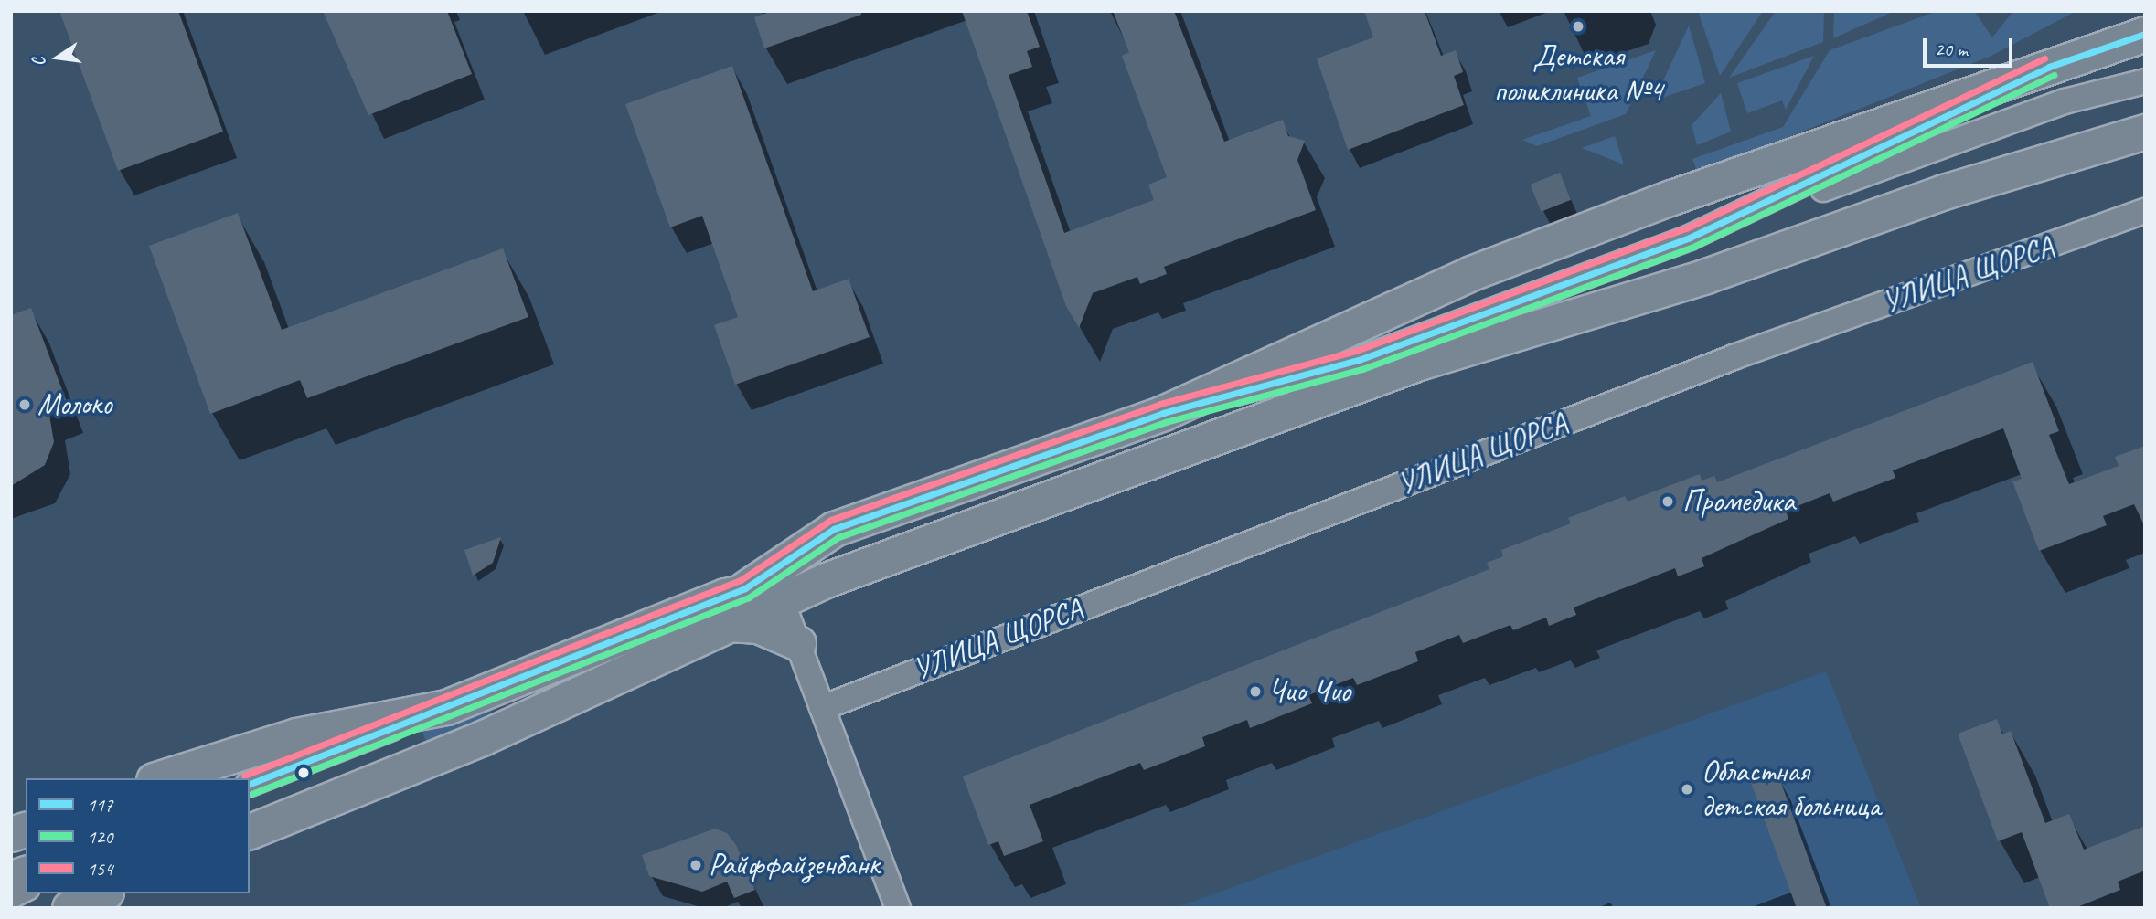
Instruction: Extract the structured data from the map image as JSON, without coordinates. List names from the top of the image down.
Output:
{
  "streets": {
    "street": ["УЛИЦА ЩОРСА"]
  },
  "places": [
    "Детская поликлиника №4",
    "Молоко",
    "Промедика",
    "Чио Чио",
    "Областная детская больница",
    "Райффайзенбанк"
  ],
  "lines": ["transit line 117", "transit line 154", "transit line 120"],
  "legend": ["117", "120", "154"],
  "scale_bar": "20 m",
  "north": "left"
}
